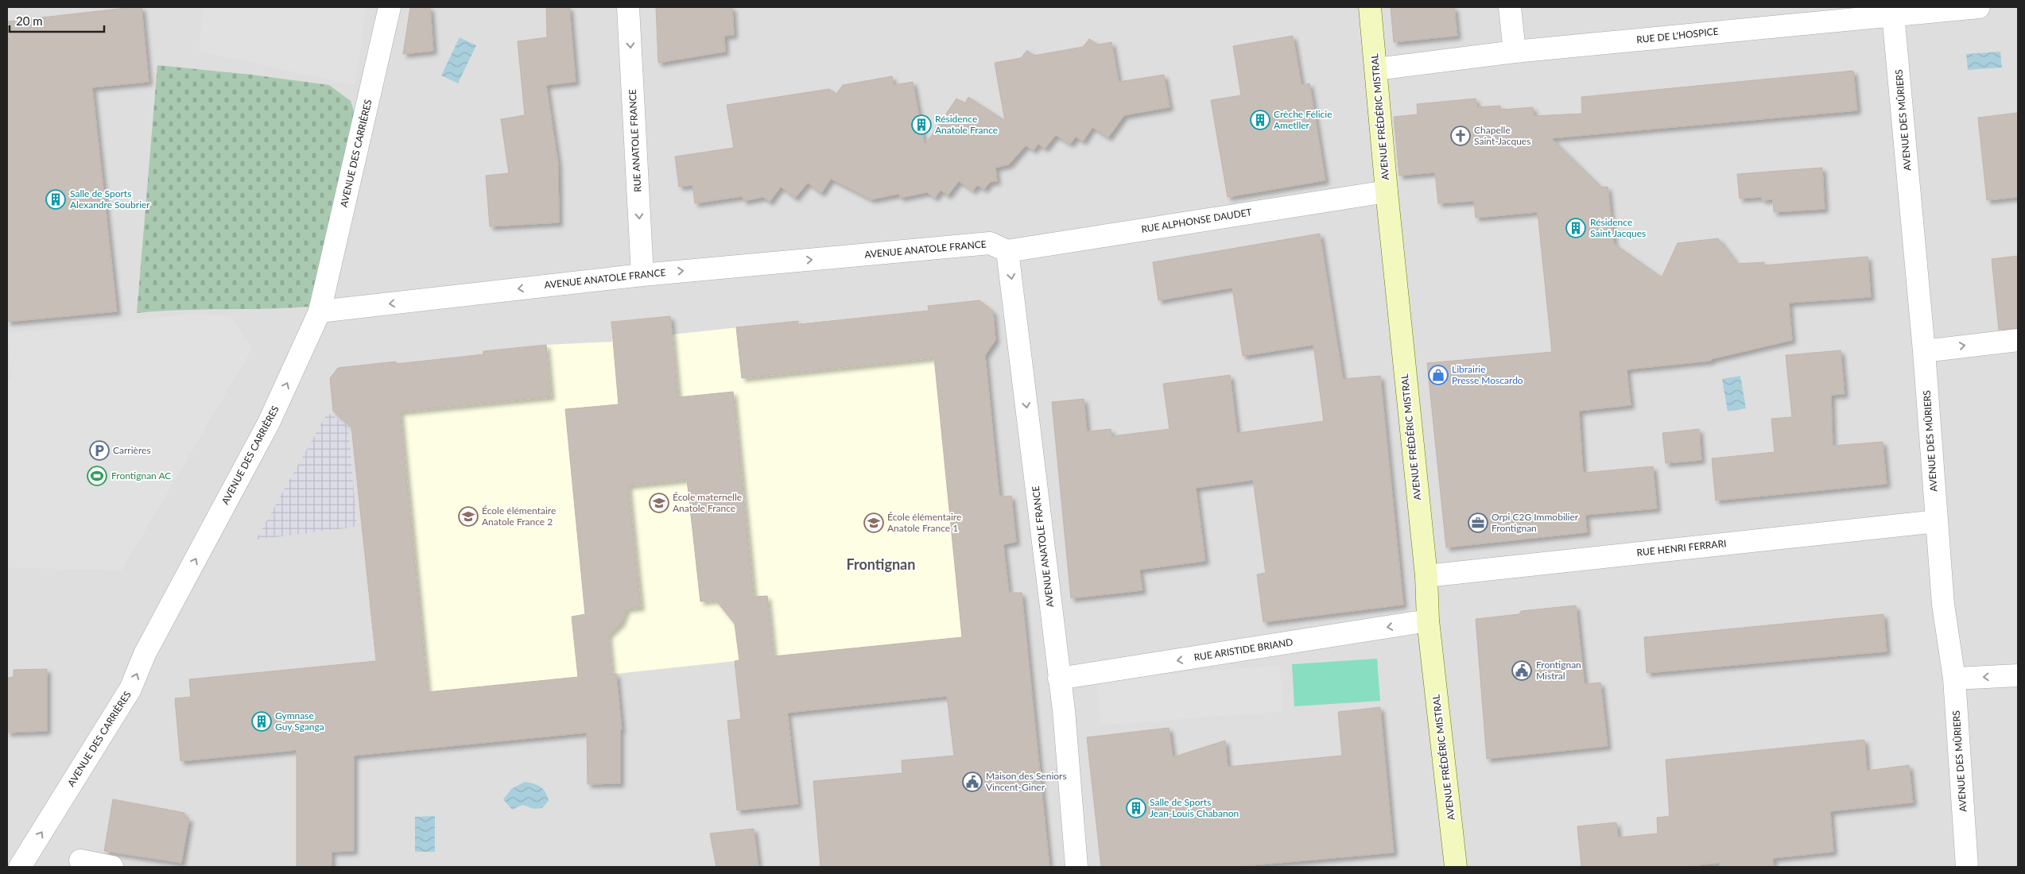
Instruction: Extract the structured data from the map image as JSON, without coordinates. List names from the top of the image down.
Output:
{
  "streets": {
    "main road": ["AVENUE FRÉDÉRIC MISTRAL"],
    "street": [
      "RUE DE L'HOSPICE",
      "AVENUE DES MÛRIERS",
      "RUE ANATOLE FRANCE",
      "AVENUE DES CARRIÈRES",
      "RUE ALPHONSE DAUDET",
      "AVENUE ANATOLE FRANCE",
      "RUE HENRI FERRARI",
      "RUE ARISTIDE BRIAND"
    ]
  },
  "crossings": [
    ["RUE DE L'HOSPICE", "AVENUE FRÉDÉRIC MISTRAL"],
    ["RUE DE L'HOSPICE", "AVENUE DES MÛRIERS"],
    ["AVENUE FRÉDÉRIC MISTRAL", "RUE ALPHONSE DAUDET"],
    ["AVENUE FRÉDÉRIC MISTRAL", "RUE HENRI FERRARI"],
    ["AVENUE FRÉDÉRIC MISTRAL", "RUE ARISTIDE BRIAND"],
    ["AVENUE DES MÛRIERS", "RUE HENRI FERRARI"],
    ["RUE ANATOLE FRANCE", "AVENUE ANATOLE FRANCE"],
    ["AVENUE DES CARRIÈRES", "AVENUE ANATOLE FRANCE"],
    ["RUE ALPHONSE DAUDET", "AVENUE ANATOLE FRANCE"],
    ["AVENUE ANATOLE FRANCE", "RUE ARISTIDE BRIAND"]
  ],
  "one_way": ["RUE ANATOLE FRANCE", "AVENUE DES CARRIÈRES", "RUE ARISTIDE BRIAND"],
  "districts": ["Frontignan"],
  "places": {
    "building": [
      "Crèche Félicie Ametller",
      "Résidence Anatole France",
      "Salle de Sports Alexandre Soubrier",
      "Résidence Saint Jacques",
      "Gymnase Guy Sganga",
      "Salle de Sports Jean-Louis Chabanon"
    ],
    "church": ["Chapelle Saint-Jacques"],
    "shop": ["Librairie Presse Moscardo"],
    "parking": ["Carrières"],
    "sports": ["Frontignan AC"],
    "school or university": ["École maternelle Anatole France", "École élémentaire Anatole France 2", "École élémentaire Anatole France 1"],
    "office": ["Orpi C2G Immobilier Frontignan"],
    "public building": ["Frontignan Mistral", "Maison des Seniors Vincent-Giner"]
  },
  "scale_bar": "20 m"
}
